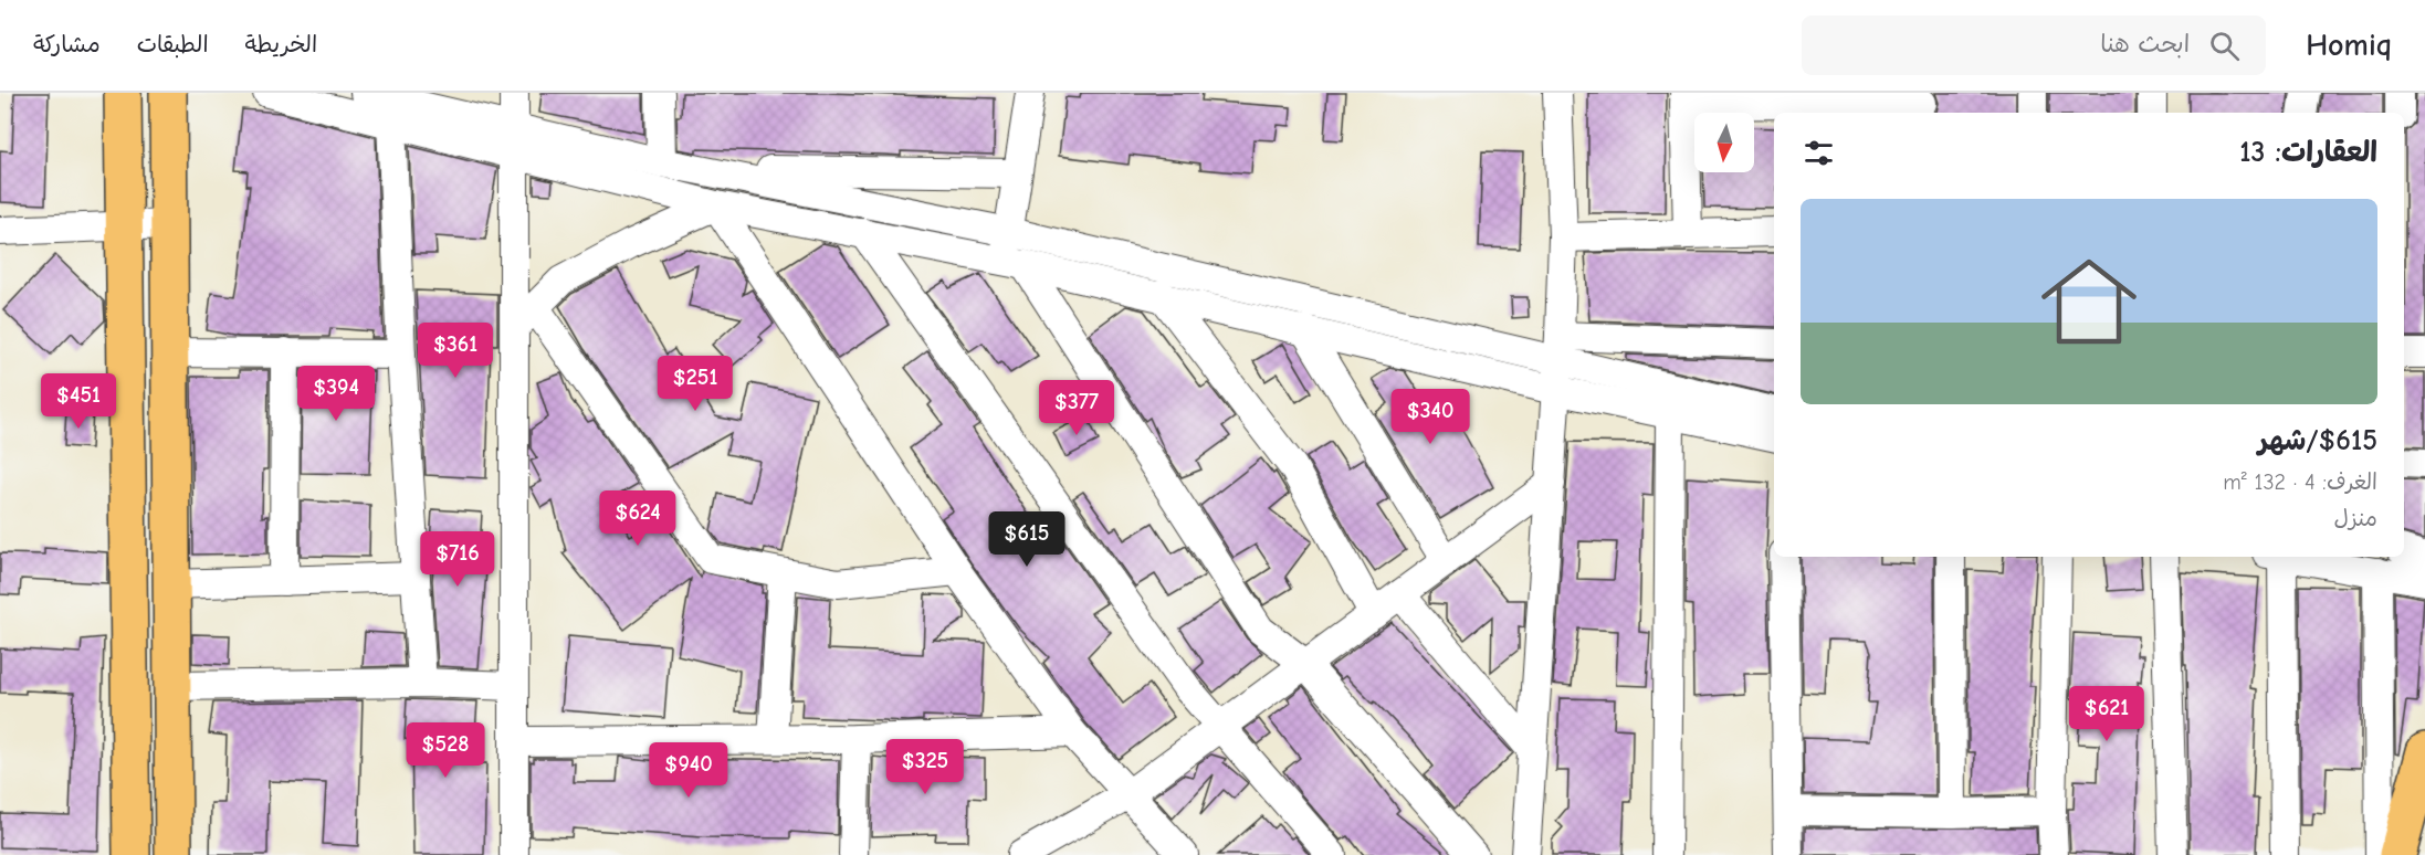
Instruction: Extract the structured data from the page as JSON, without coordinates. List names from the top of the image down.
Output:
{
  "north": "bottom",
  "page": {
    "header": "Homiq",
    "search": "ابحث هنا",
    "nav": ["الخريطة", "الطبقات", "مشاركة"],
    "heading": "العقارات: 13",
    "list": [
      {
        "name": "$615/شهر",
        "note": "الغرف: 4 · 132 m² · منزل"
      }
    ],
    "price": [
      "$361",
      "$251",
      "$394",
      "$451",
      "$377",
      "$340",
      "$624",
      "$615",
      "$716",
      "$621",
      "$528",
      "$325",
      "$940"
    ]
  }
}
